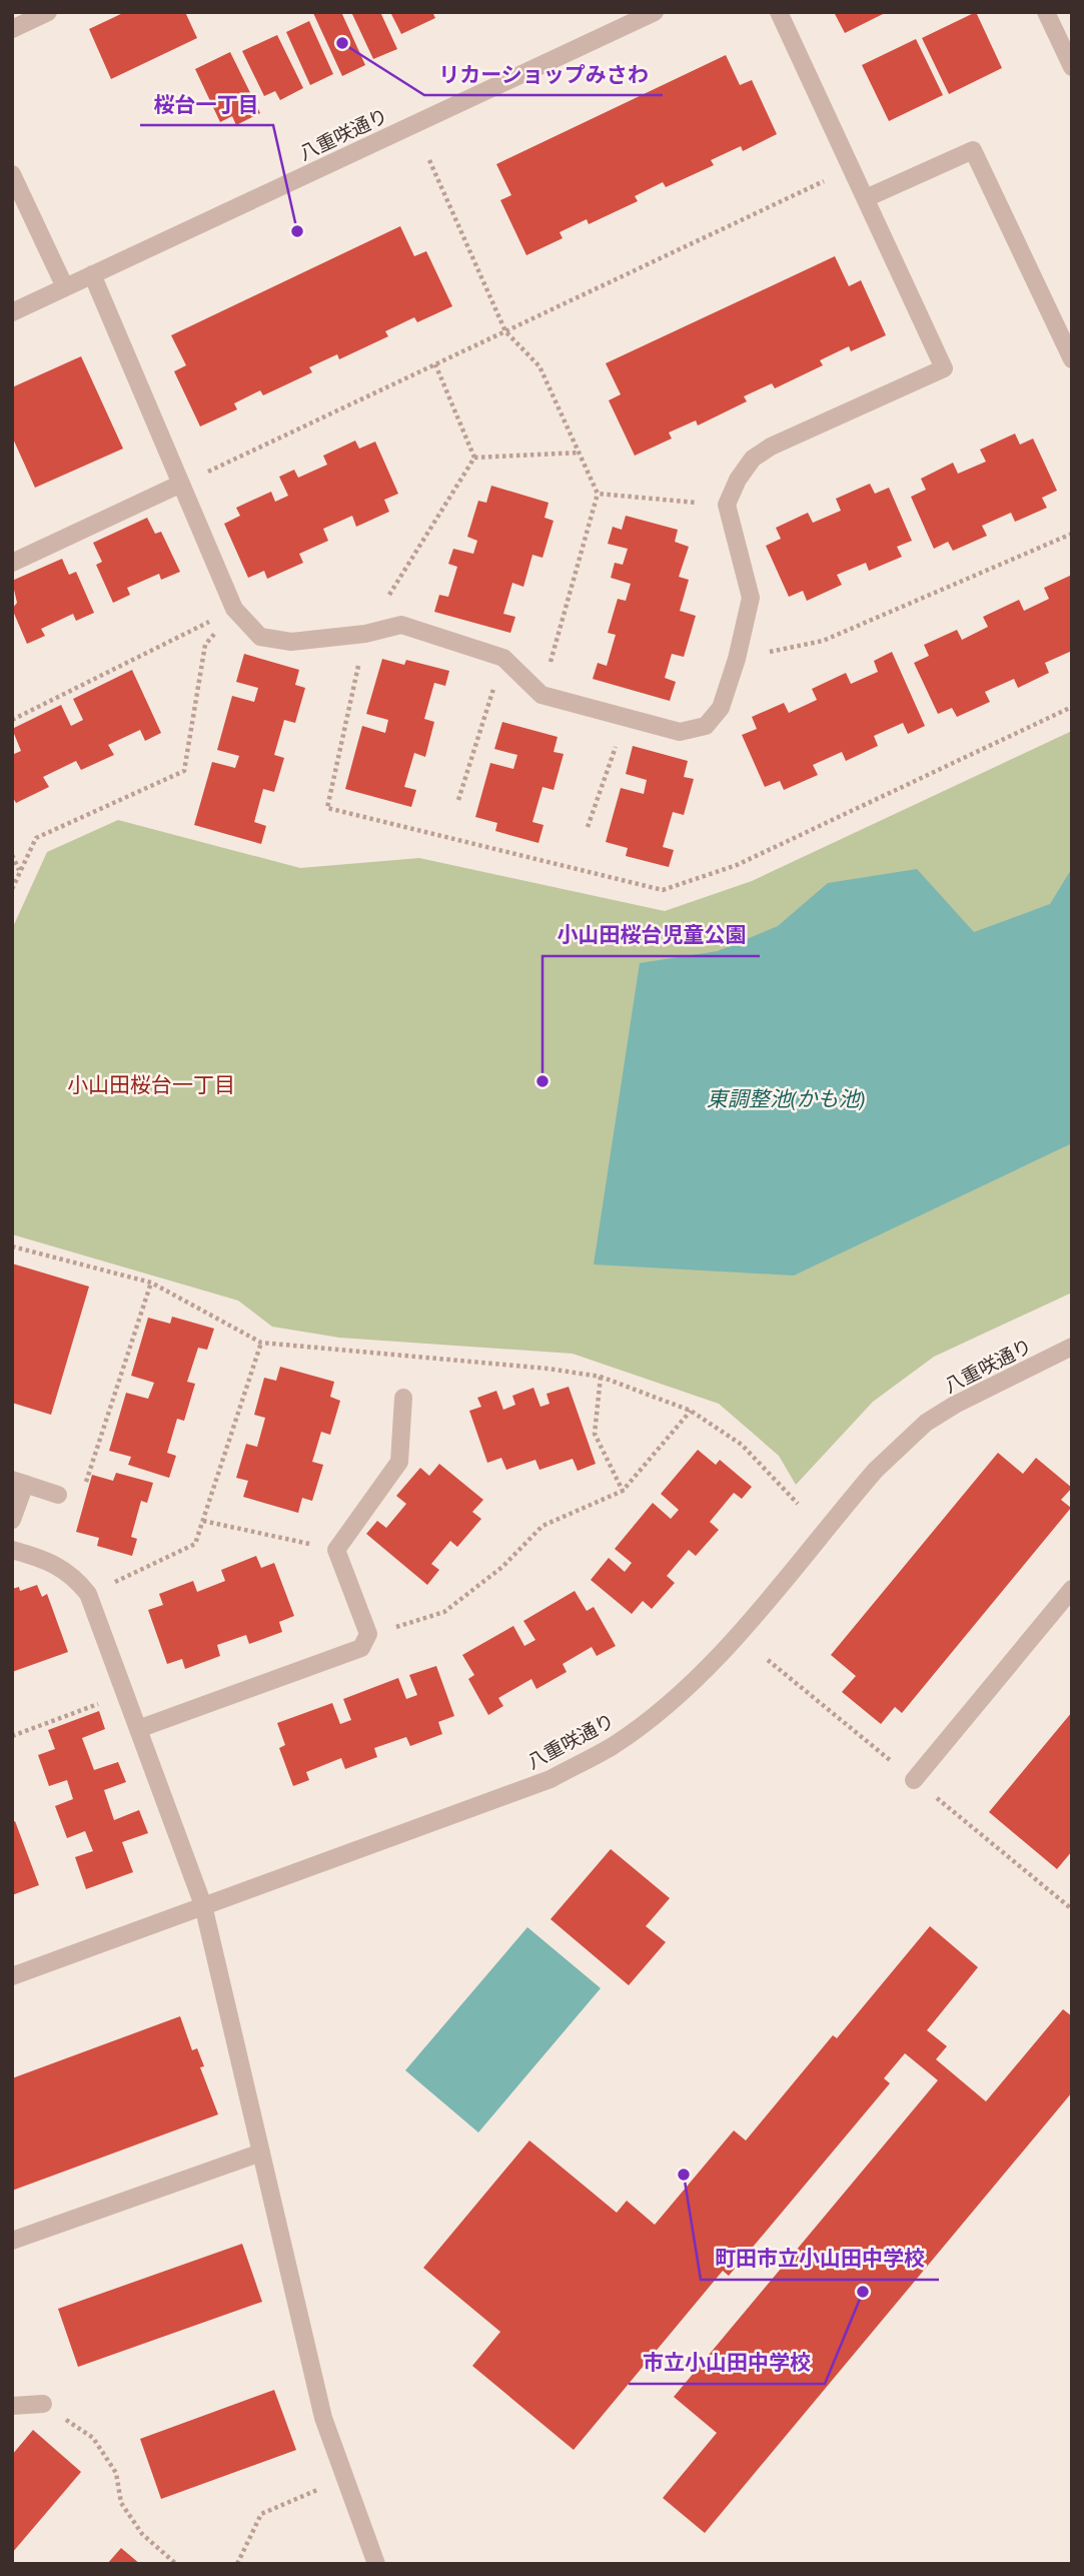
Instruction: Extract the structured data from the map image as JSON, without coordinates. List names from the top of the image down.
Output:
{
  "streets": {
    "street": ["八重咲通り"]
  },
  "districts": ["小山田桜台一丁目"],
  "water": ["東調整池(かも池)"],
  "places": [
    "リカーショップみさわ",
    "桜台一丁目",
    "小山田桜台児童公園",
    "町田市立小山田中学校",
    "市立小山田中学校"
  ]
}
